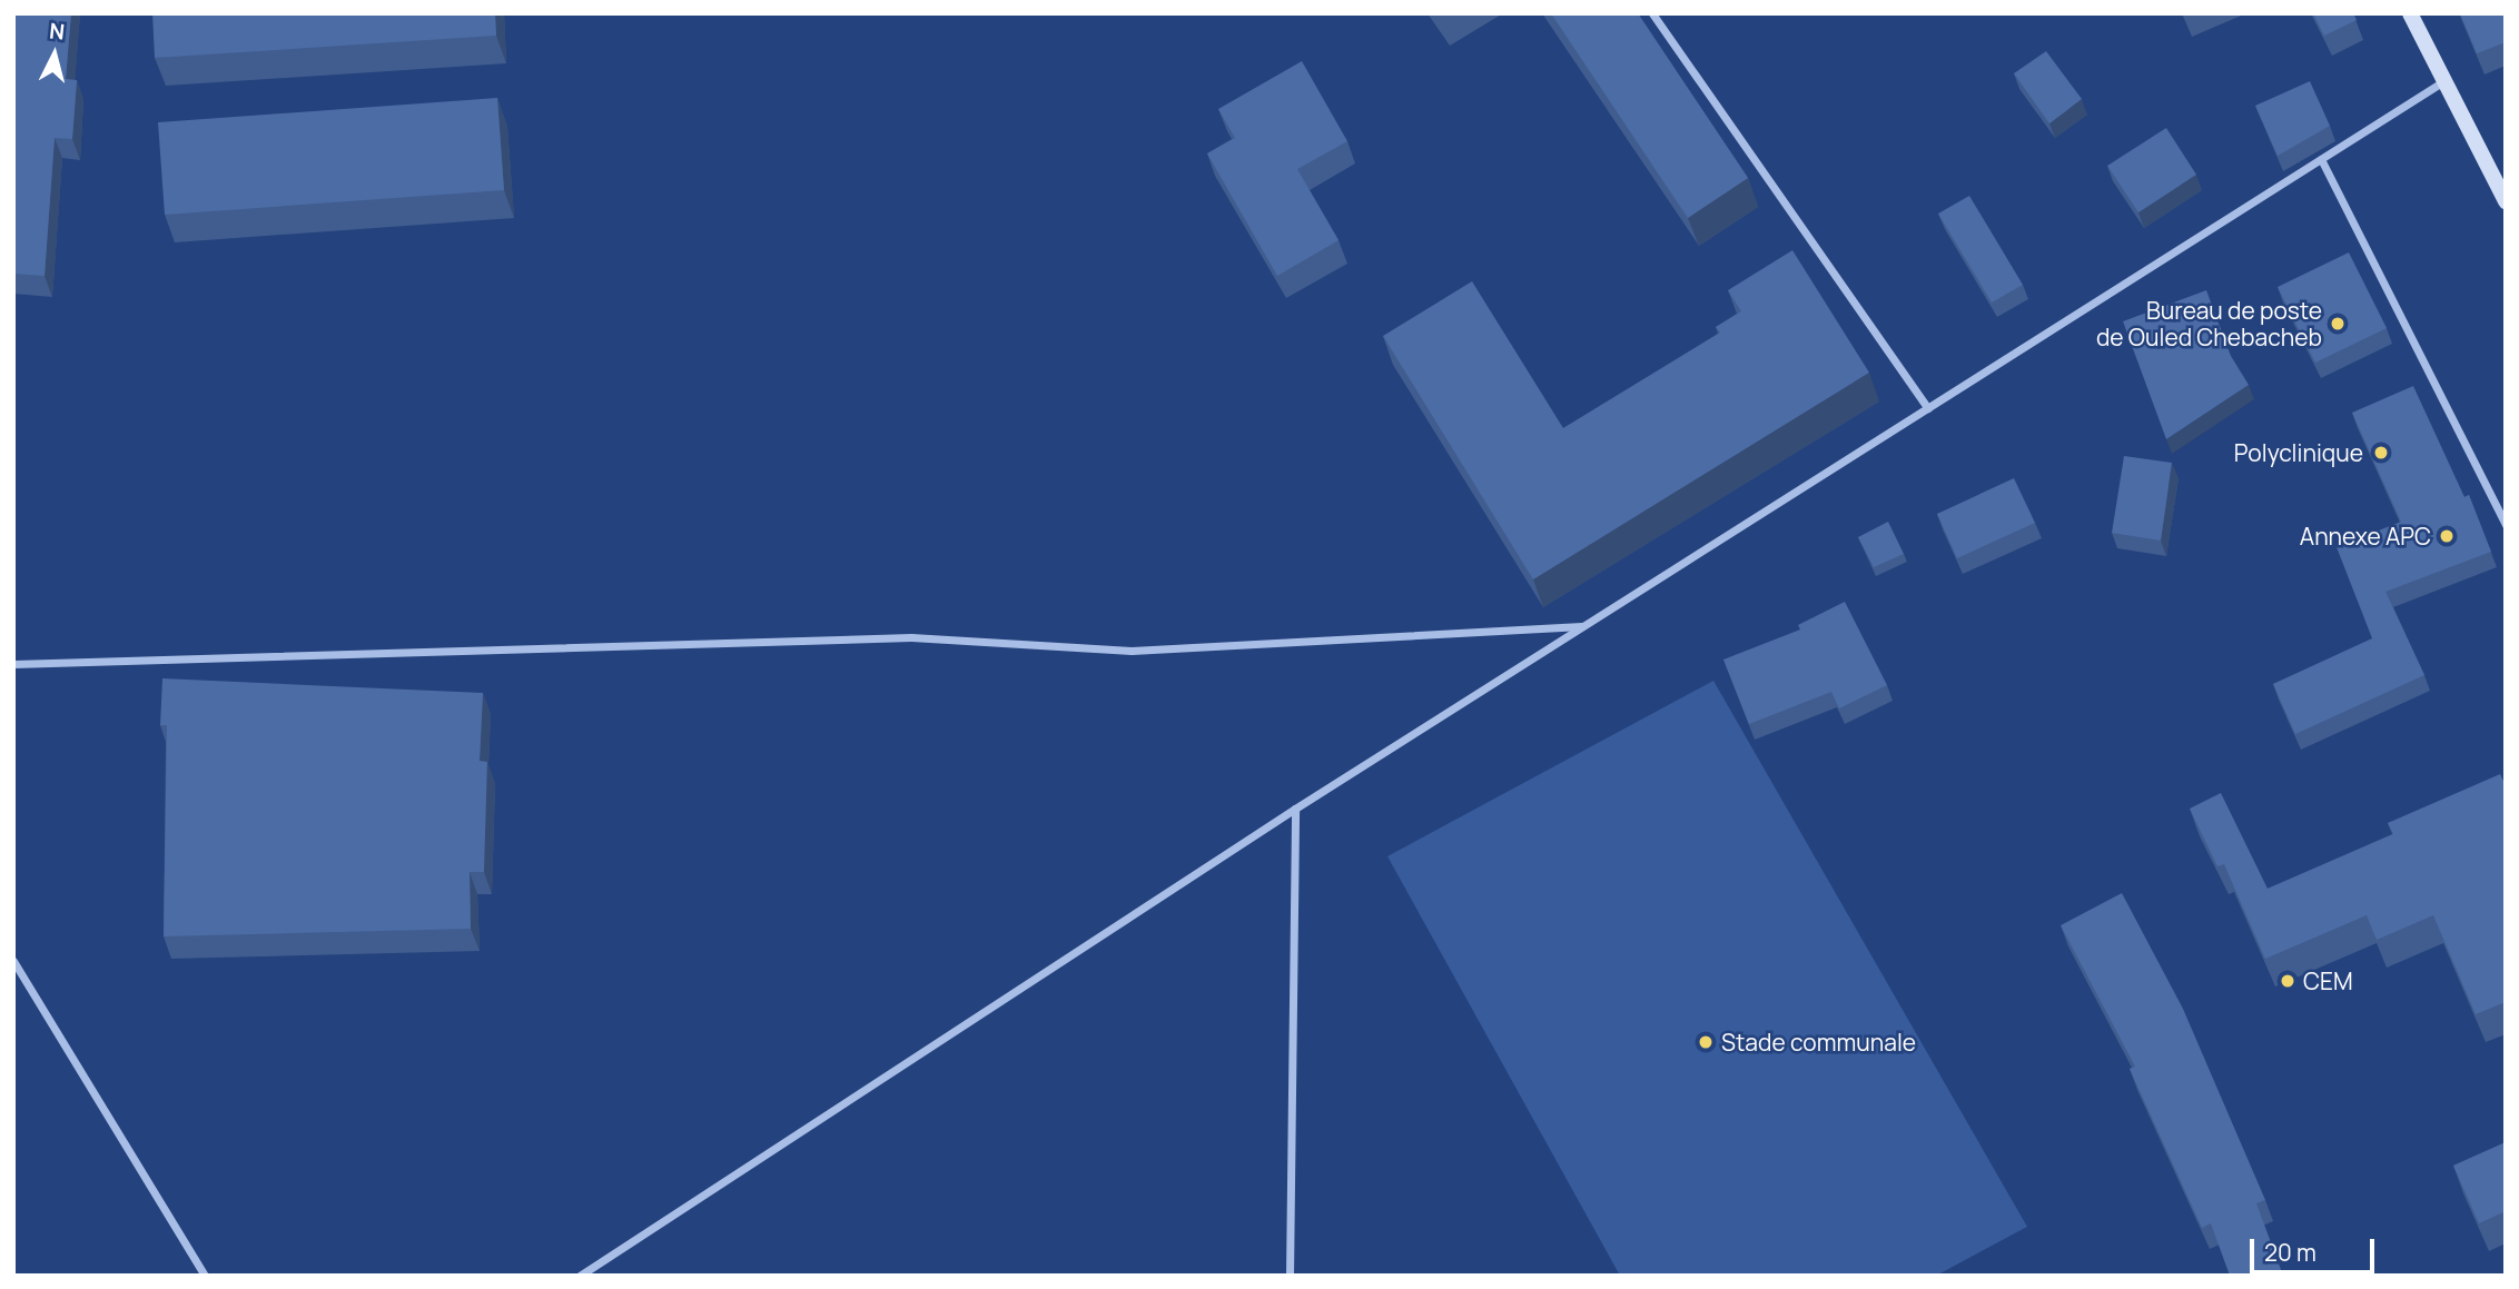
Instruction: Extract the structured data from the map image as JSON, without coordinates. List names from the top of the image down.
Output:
{
  "places": [
    "Bureau de poste de Ouled Chebacheb",
    "Polyclinique",
    "Annexe APC",
    "CEM",
    "Stade communale"
  ],
  "scale_bar": "20 m",
  "north": "top"
}
